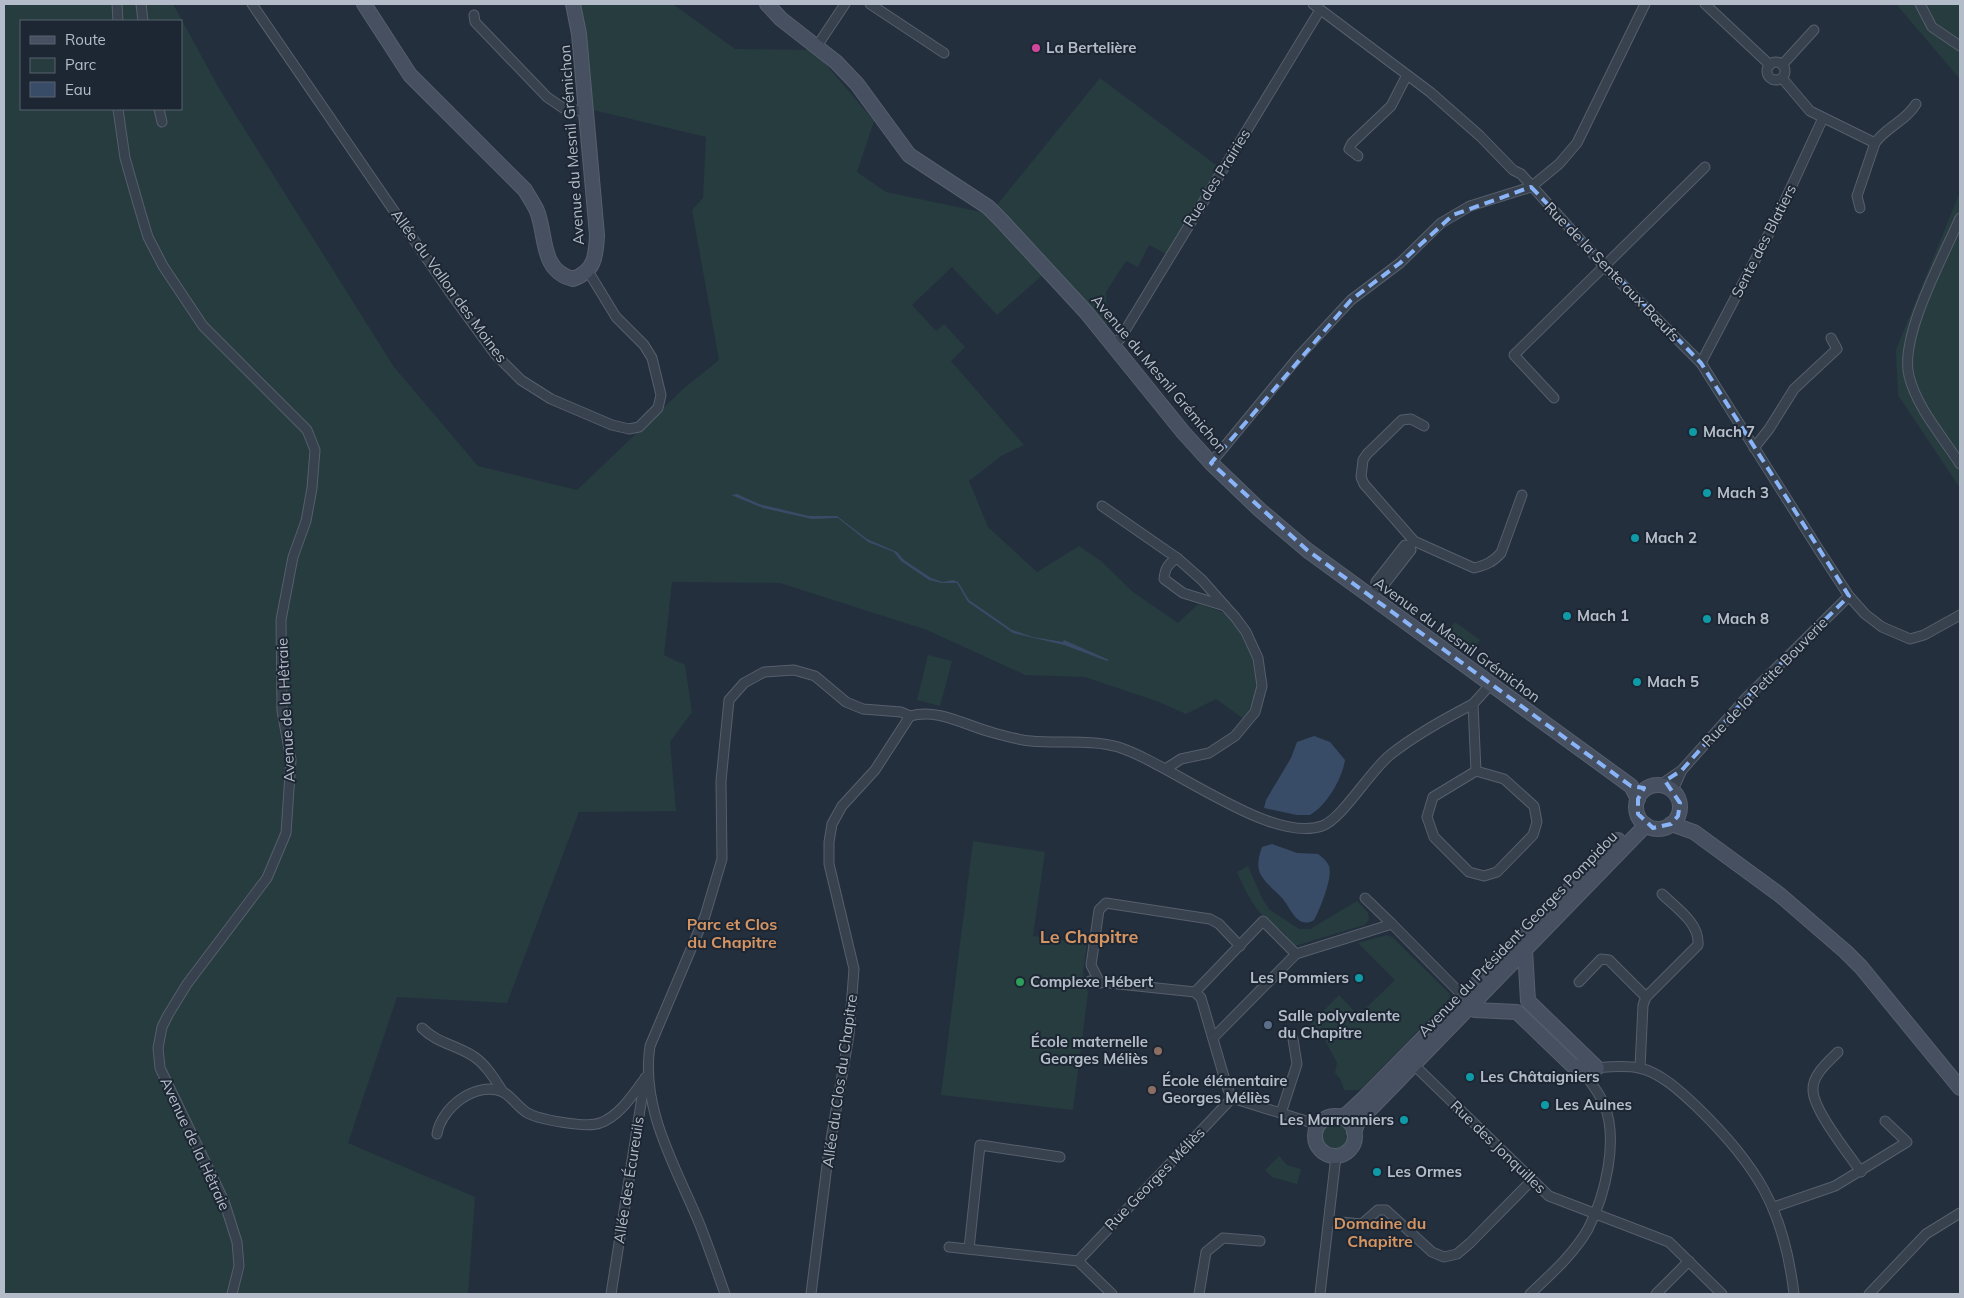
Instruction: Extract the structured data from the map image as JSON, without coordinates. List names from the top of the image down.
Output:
{
  "streets": {
    "street": [
      "Avenue du Mesnil Grémichon",
      "Rue des Prairies",
      "Sente des Blatiers",
      "Rue de la Sente aux Bœufs",
      "Allée du Vallon des Moines",
      "Rue de la Petite Bouverie",
      "Avenue de la Hêtraie",
      "Avenue du Président Georges Pompidou",
      "Allée du Clos du Chapitre",
      "Rue des Jonquilles",
      "Rue Georges Méliès",
      "Allée des Écureuils"
    ]
  },
  "crossings": [
    ["Avenue du Mesnil Grémichon", "Rue des Prairies"],
    ["Avenue du Mesnil Grémichon", "Allée du Vallon des Moines"],
    ["Avenue du Mesnil Grémichon", "Rue de la Petite Bouverie"],
    ["Avenue du Mesnil Grémichon", "Avenue du Président Georges Pompidou"],
    ["Rue des Prairies", "Rue de la Sente aux Bœufs"],
    ["Sente des Blatiers", "Rue de la Sente aux Bœufs"],
    ["Rue de la Sente aux Bœufs", "Rue de la Petite Bouverie"],
    ["Rue de la Petite Bouverie", "Avenue du Président Georges Pompidou"],
    ["Avenue du Président Georges Pompidou", "Rue des Jonquilles"],
    ["Allée du Clos du Chapitre", "Allée des Écureuils"]
  ],
  "districts": ["Parc et Clos du Chapitre", "Le Chapitre", "Domaine du Chapitre"],
  "places": [
    "La Bertelière",
    "Mach 7",
    "Mach 3",
    "Mach 2",
    "Mach 1",
    "Mach 8",
    "Mach 5",
    "Les Pommiers",
    "Complexe Hébert",
    "Salle polyvalente du Chapitre",
    "École maternelle Georges Méliès",
    "Les Châtaigniers",
    "École élémentaire Georges Méliès",
    "Les Aulnes",
    "Les Marronniers",
    "Les Ormes"
  ],
  "legend": ["Route", "Parc", "Eau"]
}
